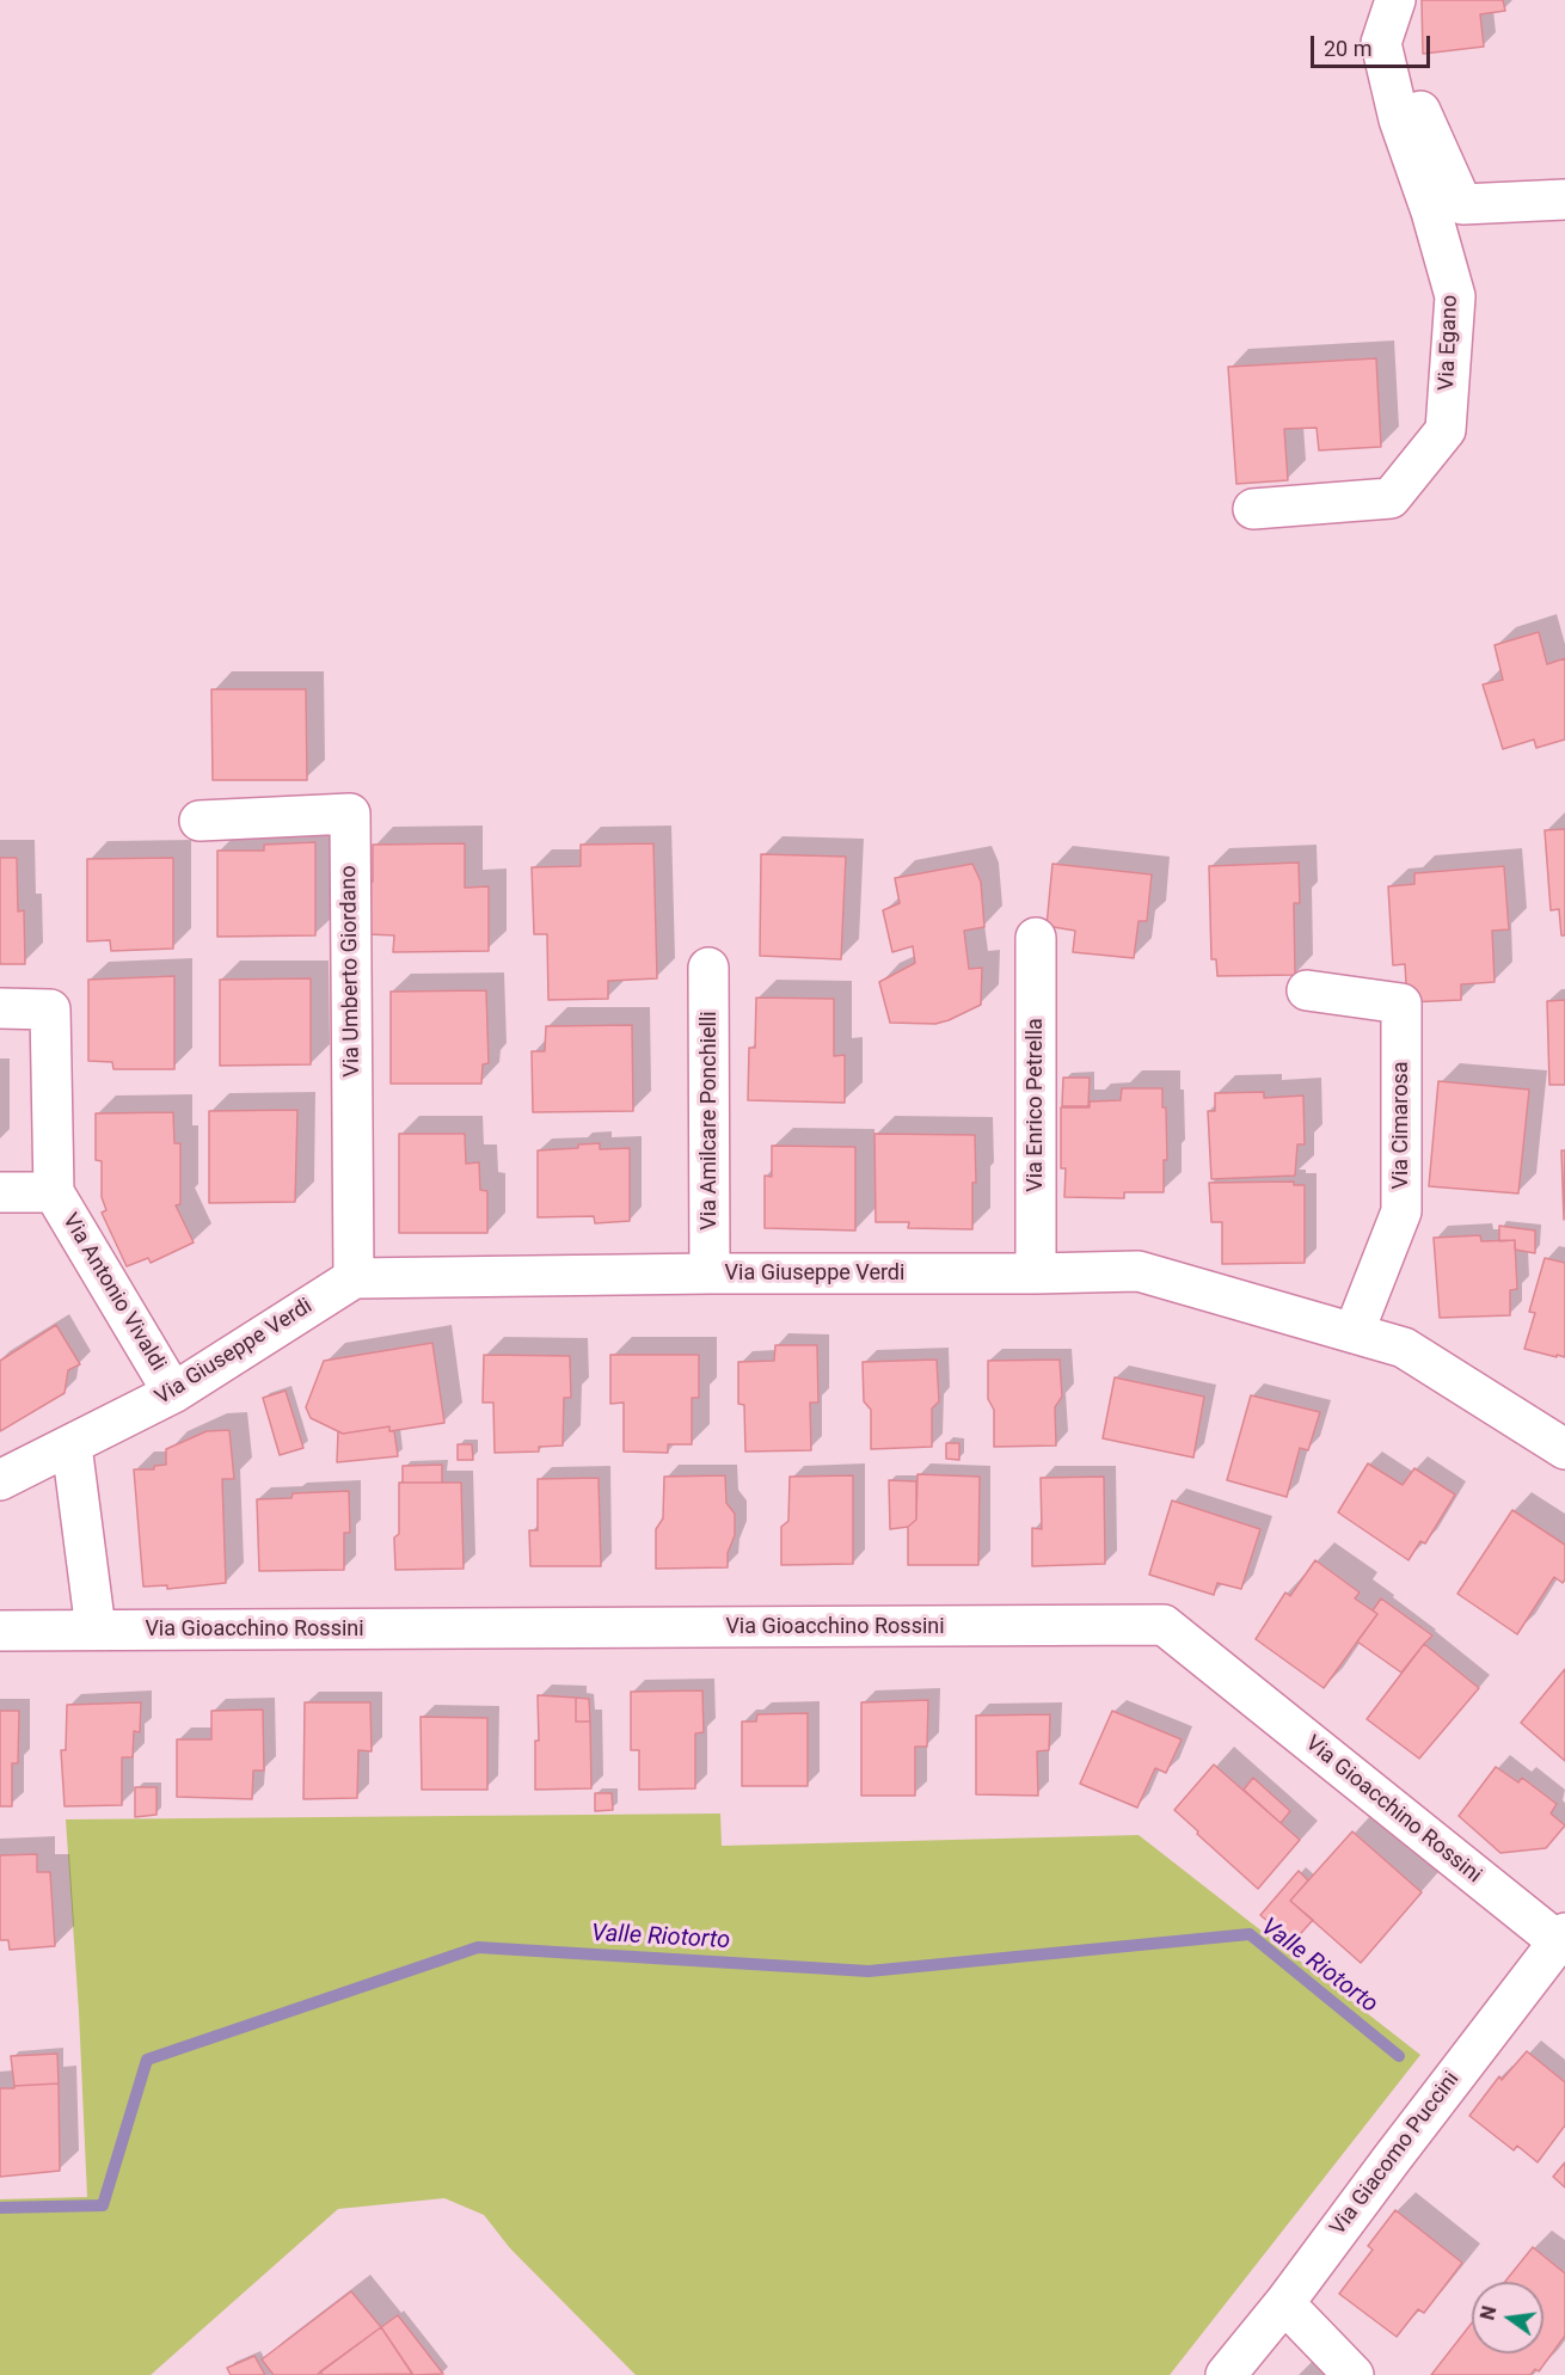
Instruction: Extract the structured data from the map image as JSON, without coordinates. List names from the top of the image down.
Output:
{
  "streets": {
    "street": [
      "Via Egano",
      "Via Umberto Giordano",
      "Via Enrico Petrella",
      "Via Amilcare Ponchielli",
      "Via Cimarosa",
      "Via Giuseppe Verdi",
      "Via Antonio Vivaldi",
      "Via Gioacchino Rossini",
      "Via Giacomo Puccini"
    ]
  },
  "crossings": [
    ["Via Umberto Giordano", "Via Giuseppe Verdi"],
    ["Via Enrico Petrella", "Via Giuseppe Verdi"],
    ["Via Amilcare Ponchielli", "Via Giuseppe Verdi"],
    ["Via Cimarosa", "Via Giuseppe Verdi"],
    ["Via Giuseppe Verdi", "Via Antonio Vivaldi"],
    ["Via Gioacchino Rossini", "Via Giacomo Puccini"]
  ],
  "water": ["Valle Riotorto"],
  "scale_bar": "20 m",
  "north": "left"
}
